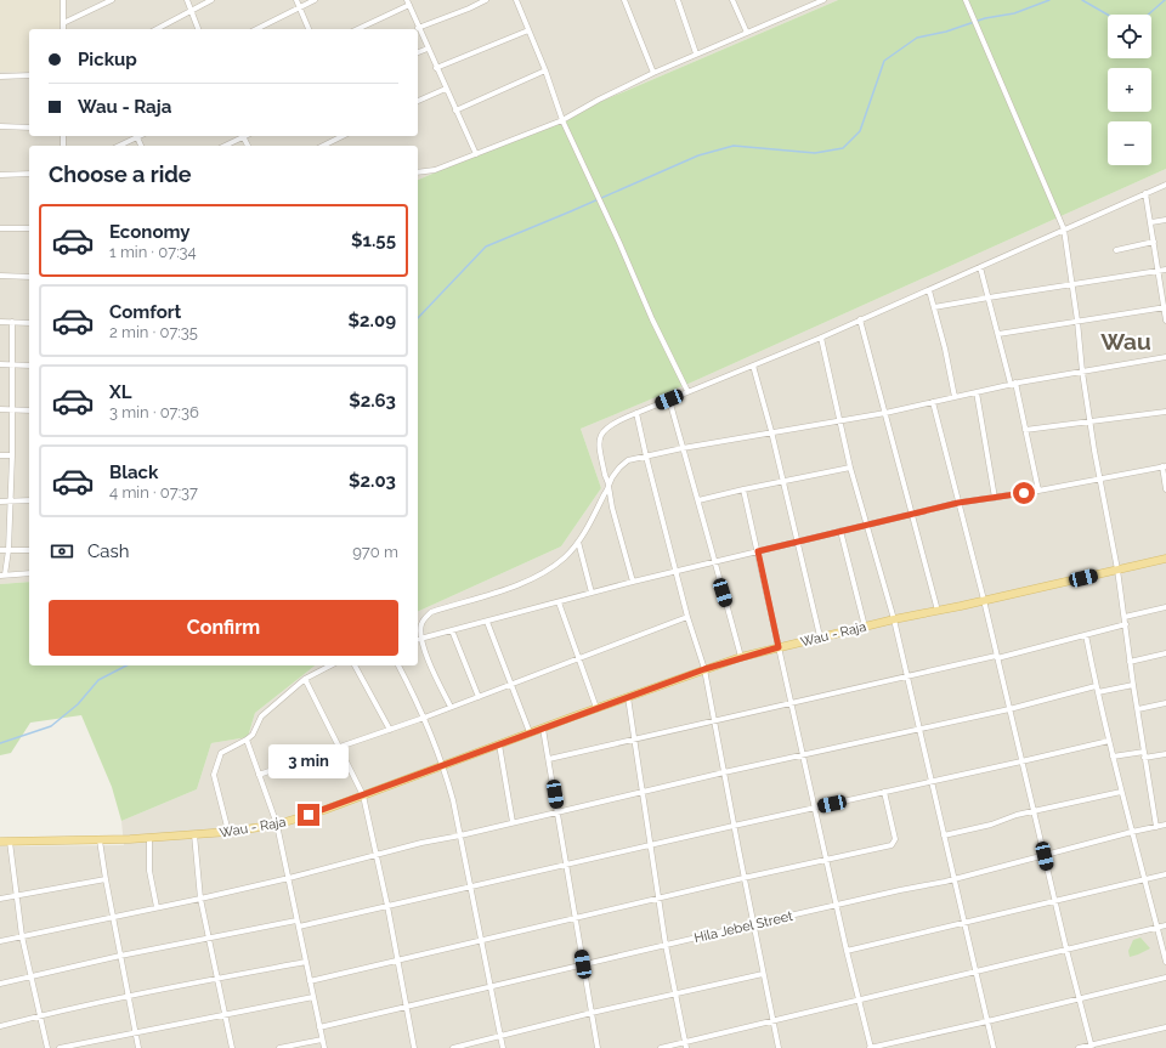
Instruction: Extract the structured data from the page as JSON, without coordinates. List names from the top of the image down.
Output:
{
  "streets": {
    "main road": ["Wau - Raja"],
    "street": ["Hila Jebel Street"]
  },
  "districts": ["Wau"],
  "page": {
    "map_buttons": ["+", "−"],
    "banner": ["Pickup", "Wau - Raja"],
    "heading": "Choose a ride",
    "list": [
      {
        "name": "Economy",
        "note": "1 min · 07:34",
        "value": "$1.55"
      },
      {
        "name": "Comfort",
        "note": "2 min · 07:35",
        "value": "$2.09"
      },
      {
        "name": "XL",
        "note": "3 min · 07:36",
        "value": "$2.63"
      },
      {
        "name": "Black",
        "note": "4 min · 07:37",
        "value": "$2.03"
      }
    ],
    "pay": ["Cash", "970 m"],
    "buttons": "Confirm",
    "bubble": "3 min"
  }
}
